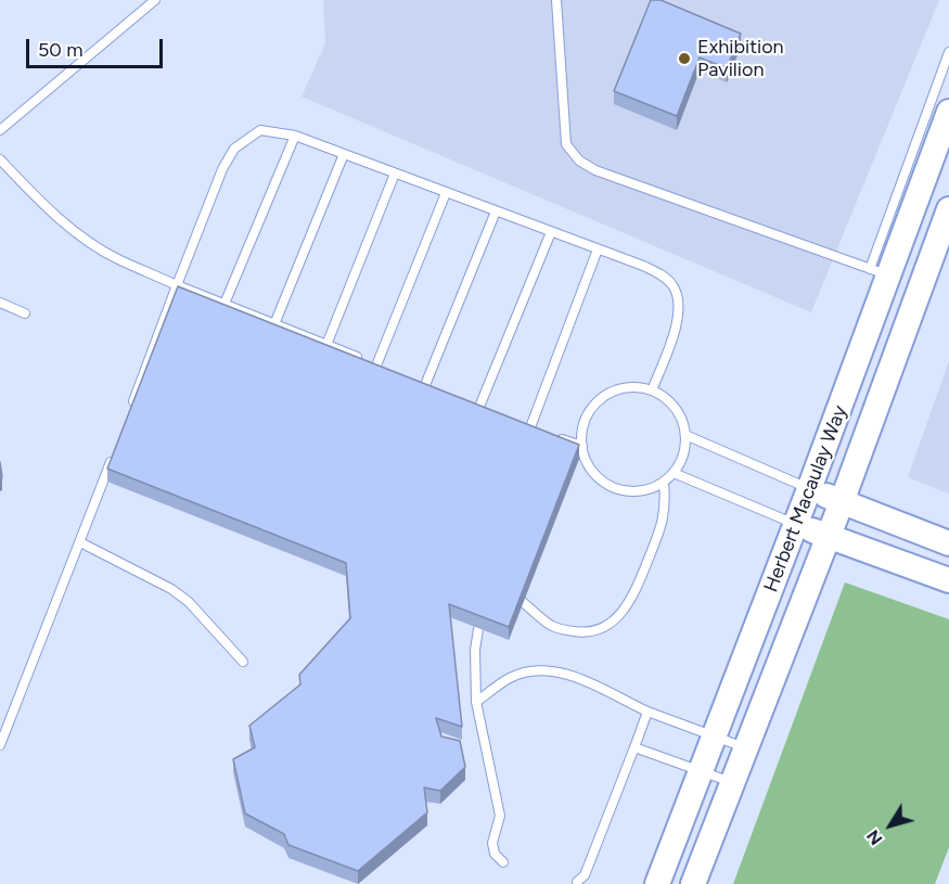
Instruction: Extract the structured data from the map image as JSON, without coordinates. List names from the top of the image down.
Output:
{
  "streets": {
    "main road": ["Herbert Macaulay Way"]
  },
  "places": ["Exhibition Pavilion"],
  "scale_bar": "50 m",
  "north": "bottom left"
}
